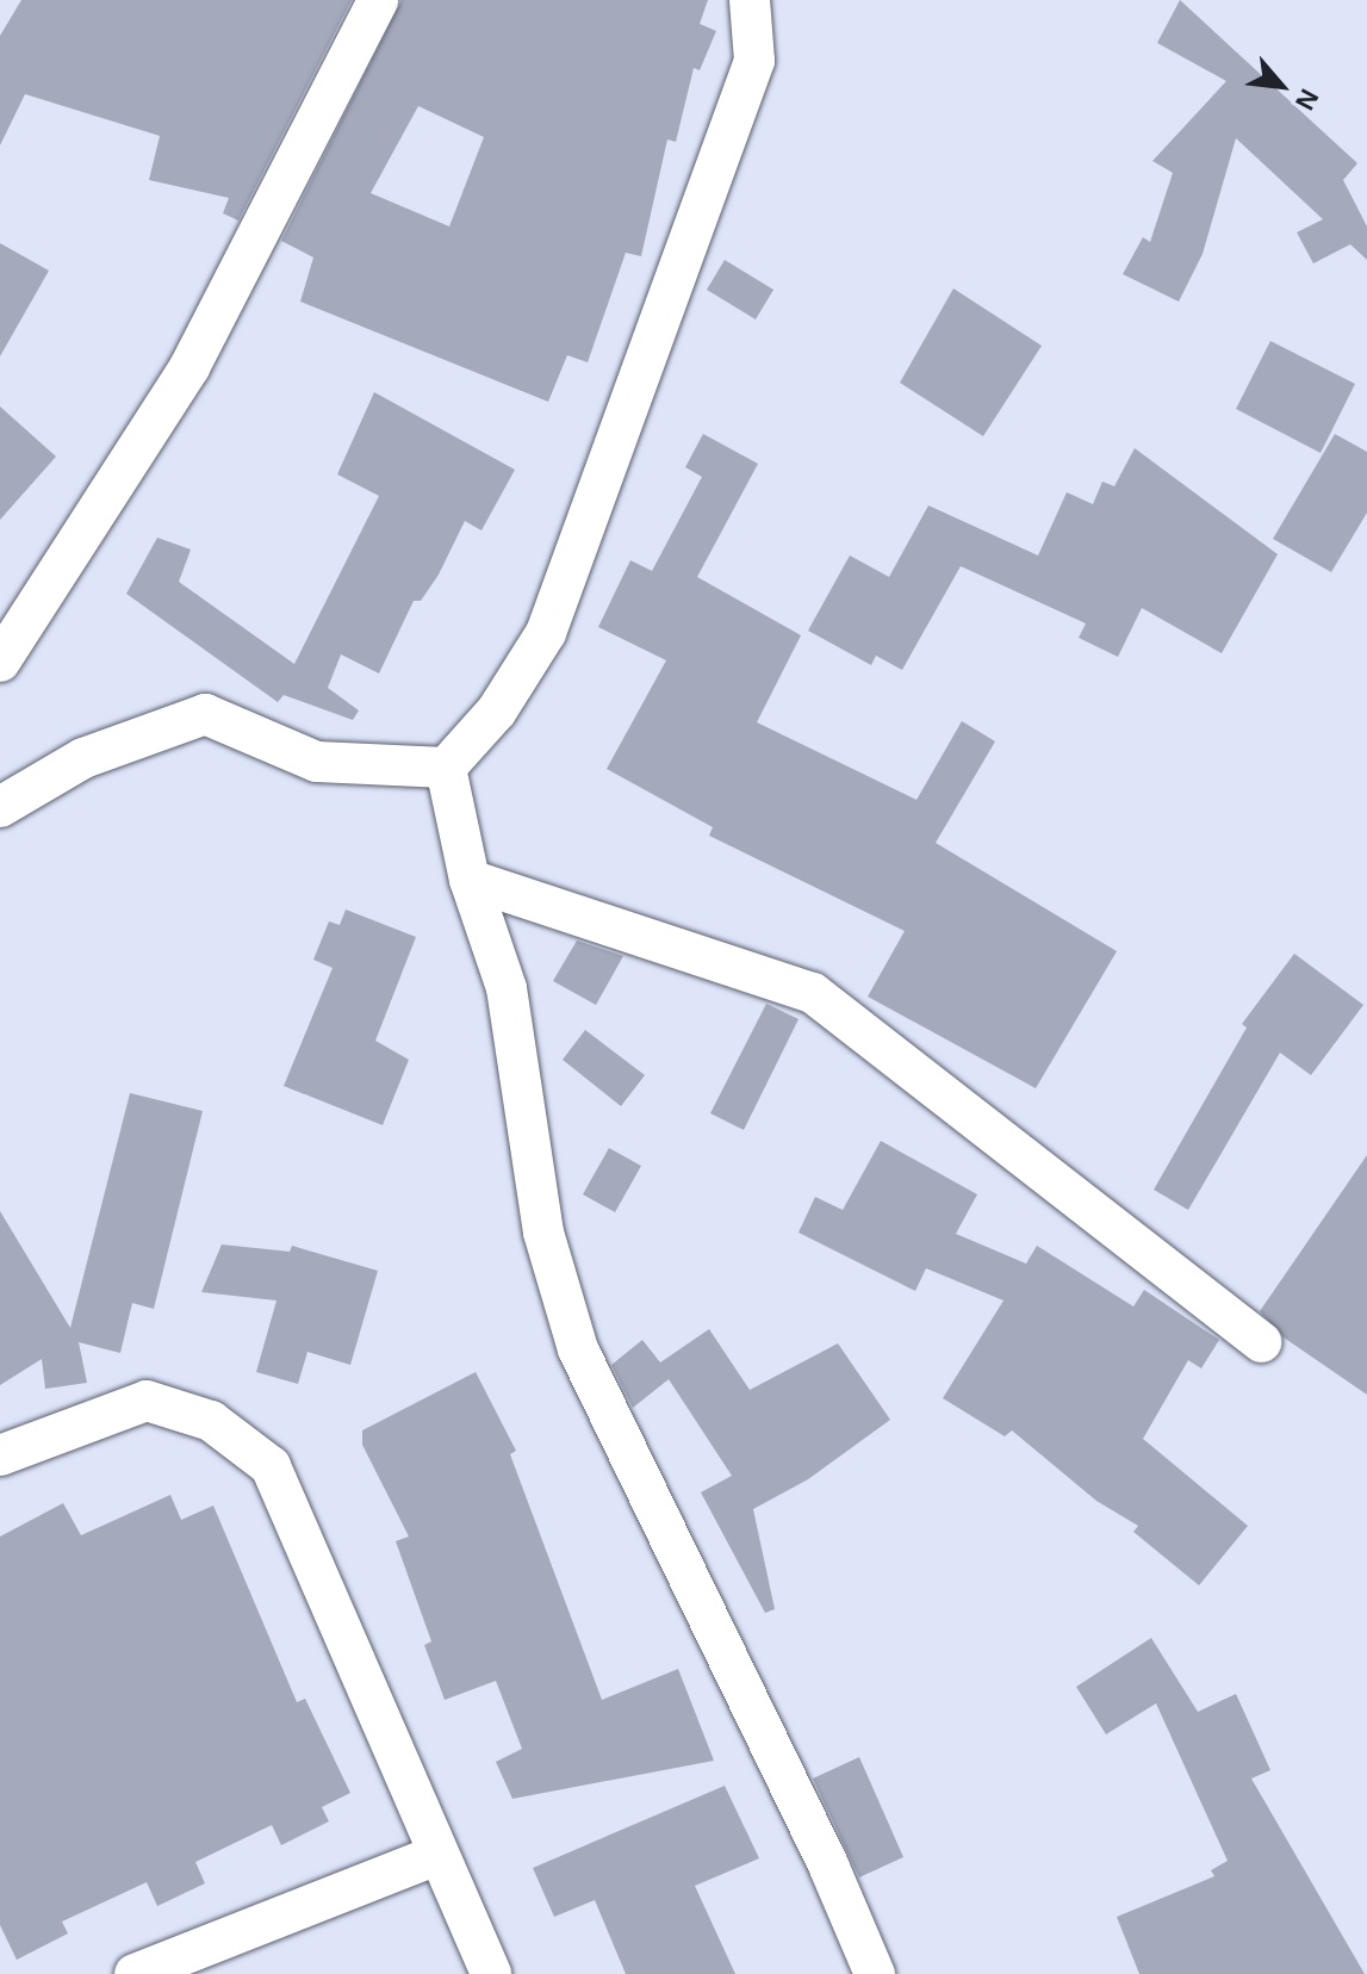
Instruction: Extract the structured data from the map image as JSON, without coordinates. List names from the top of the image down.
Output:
{
  "north": "bottom right"
}
